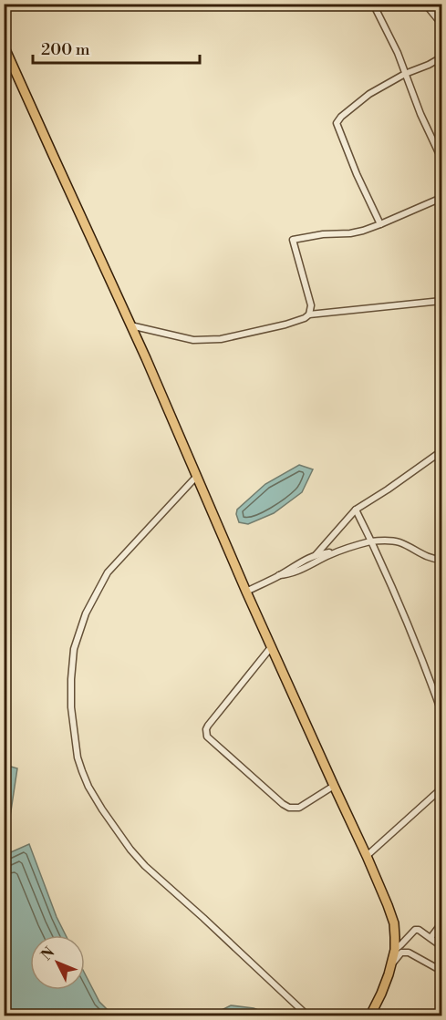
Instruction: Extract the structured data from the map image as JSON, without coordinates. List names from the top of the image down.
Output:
{
  "scale_bar": "200 m",
  "north": "top left"
}
